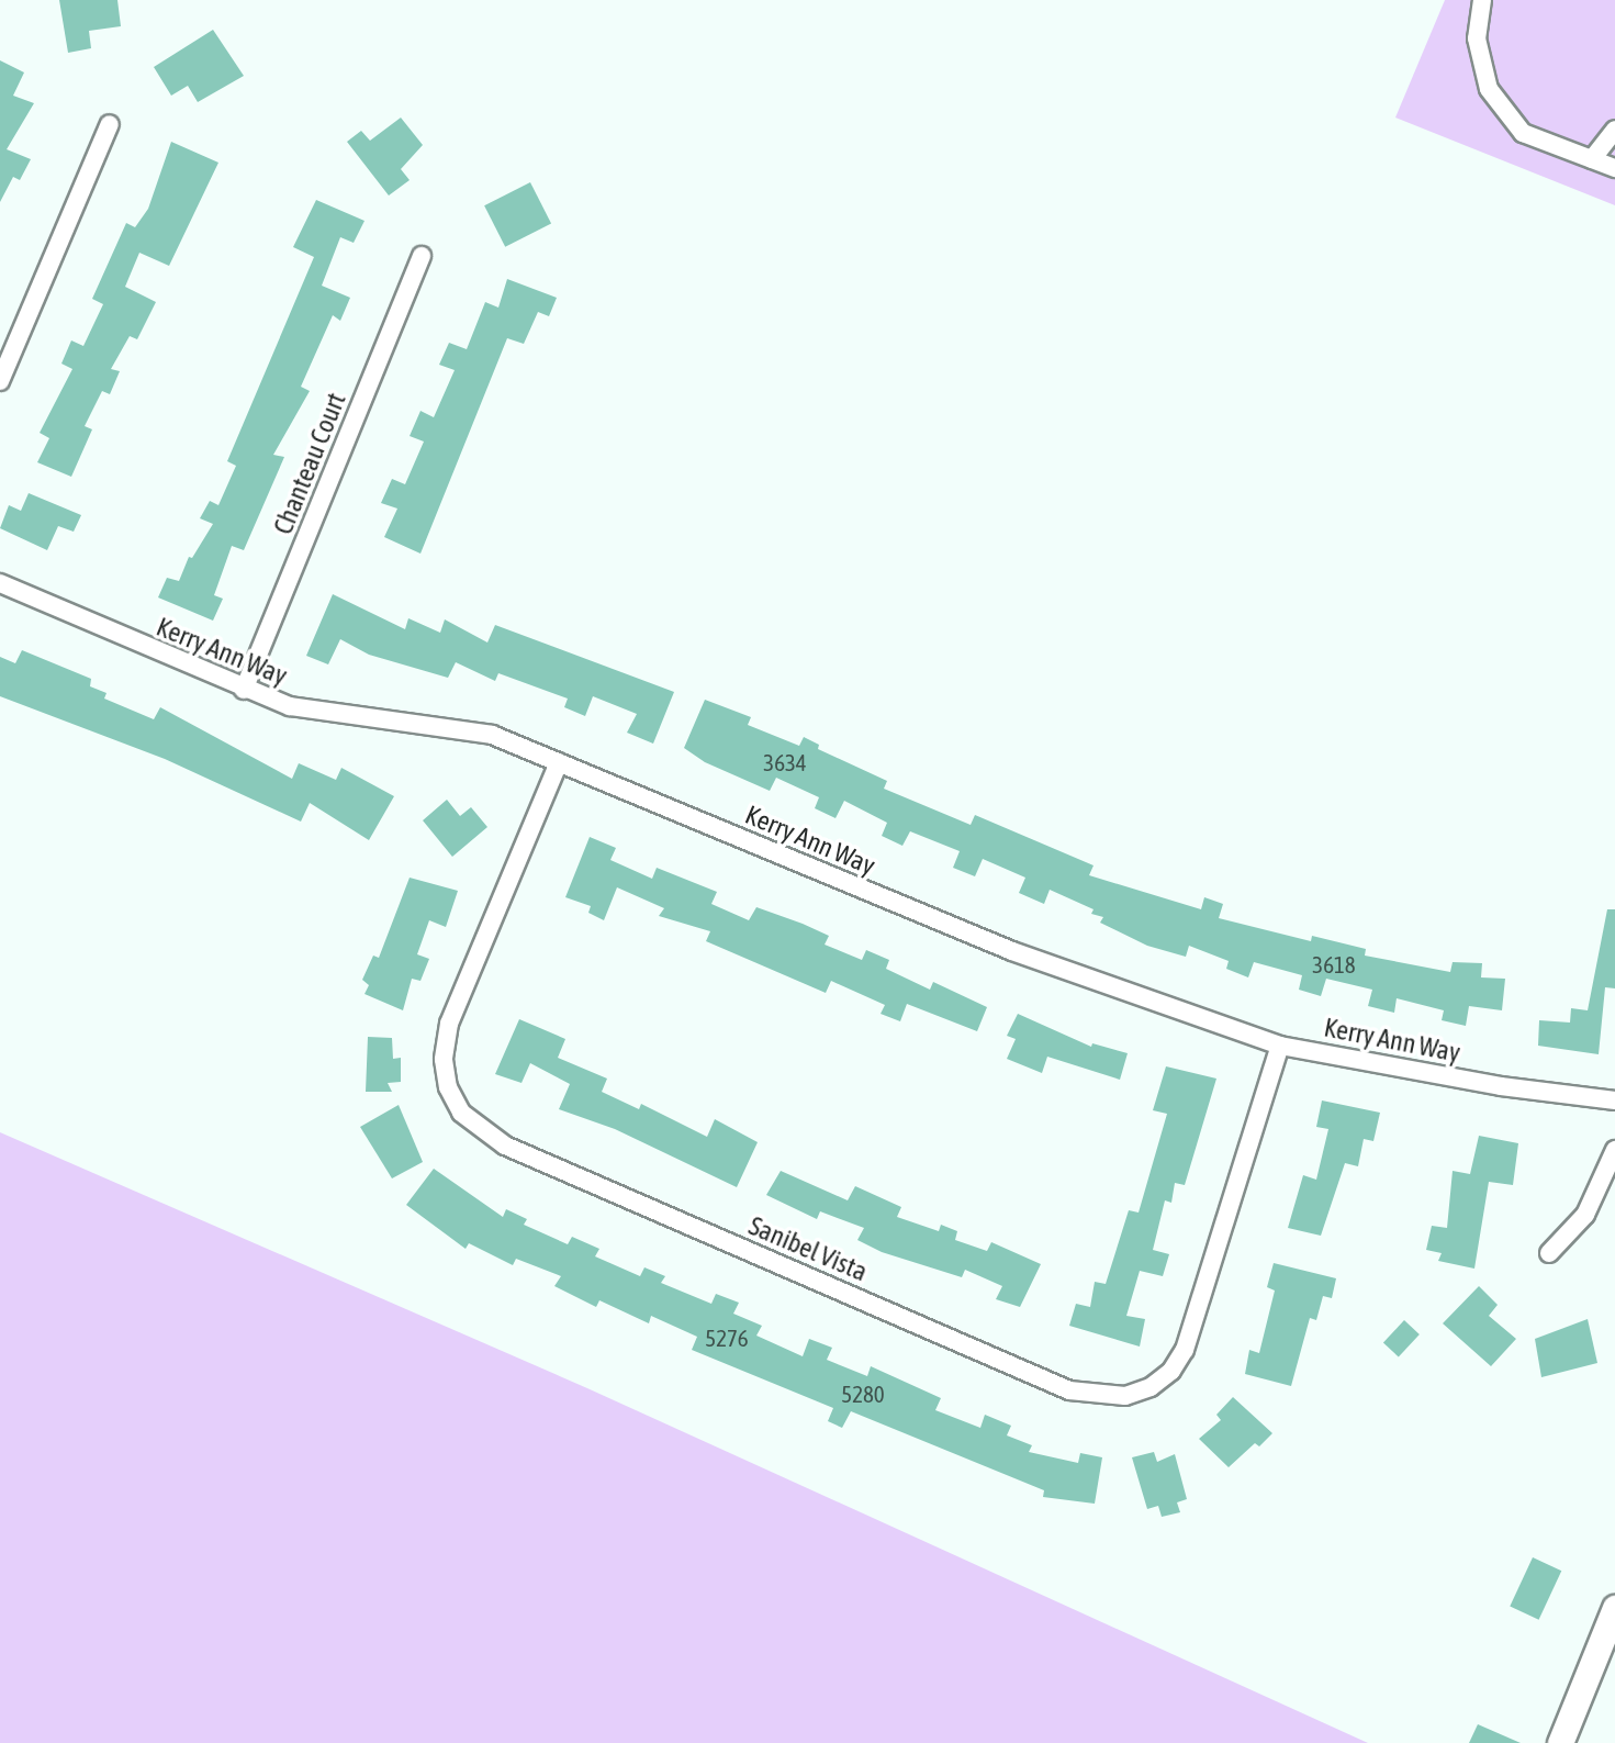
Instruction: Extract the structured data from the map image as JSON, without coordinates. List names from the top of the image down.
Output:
{
  "streets": {
    "street": ["Chanteau Court", "Kerry Ann Way", "Sanibel Vista"]
  },
  "crossings": [
    ["Chanteau Court", "Kerry Ann Way"],
    ["Kerry Ann Way", "Sanibel Vista"]
  ],
  "house_numbers": [
    "3634",
    "3618",
    "5276",
    "5280"
  ]
}
